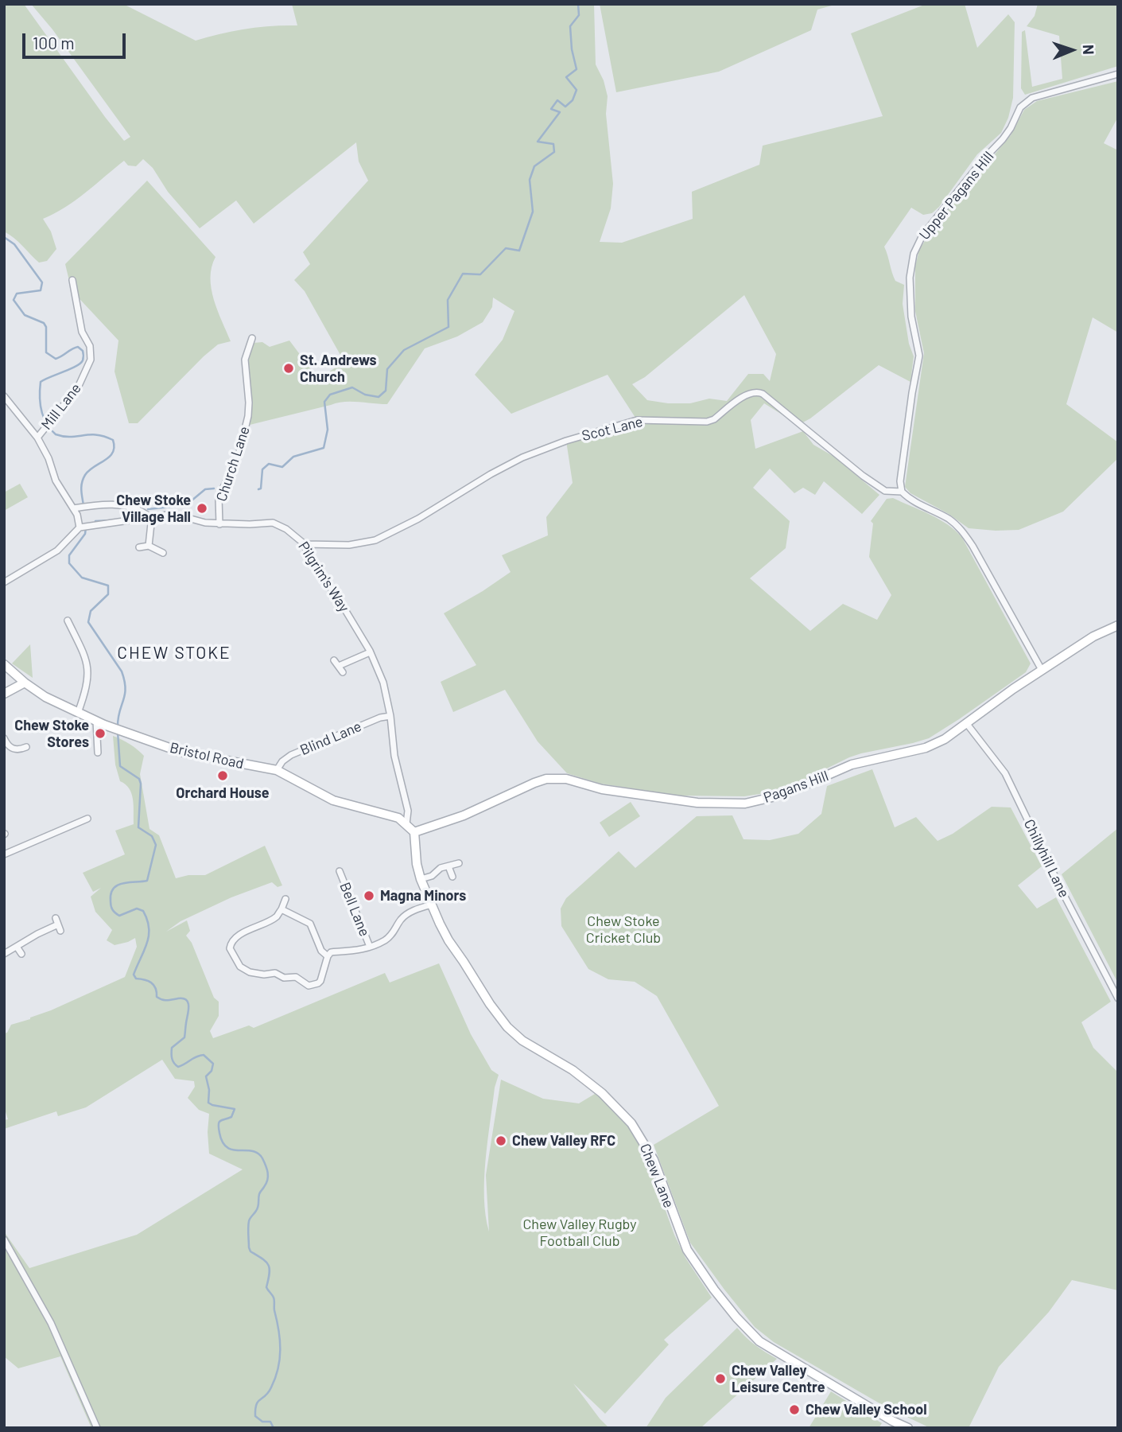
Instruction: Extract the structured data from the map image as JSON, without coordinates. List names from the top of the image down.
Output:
{
  "streets": {
    "main road": ["Bristol Road", "Pagans Hill", "Chew Lane"],
    "street": [
      "Upper Pagans Hill",
      "Mill Lane",
      "Scot Lane",
      "Church Lane",
      "Pilgrim's Way",
      "Blind Lane",
      "Chillyhill Lane",
      "Bell Lane"
    ]
  },
  "crossings": [
    ["Upper Pagans Hill", "Scot Lane"],
    ["Scot Lane", "Pilgrim's Way"],
    ["Church Lane", "Pilgrim's Way"],
    ["Pilgrim's Way", "Blind Lane"],
    ["Pilgrim's Way", "Bristol Road"],
    ["Blind Lane", "Bristol Road"],
    ["Bristol Road", "Pagans Hill"],
    ["Bristol Road", "Chew Lane"],
    ["Pagans Hill", "Chillyhill Lane"],
    ["Pagans Hill", "Chew Lane"]
  ],
  "districts": ["CHEW STOKE"],
  "parks": ["Chew Stoke Cricket Club", "Chew Valley Rugby Football Club"],
  "places": [
    "St. Andrews Church",
    "Chew Stoke Village Hall",
    "Chew Stoke Stores",
    "Orchard House",
    "Magna Minors",
    "Chew Valley RFC",
    "Chew Valley Leisure Centre",
    "Chew Valley School"
  ],
  "scale_bar": "100 m",
  "north": "right"
}
